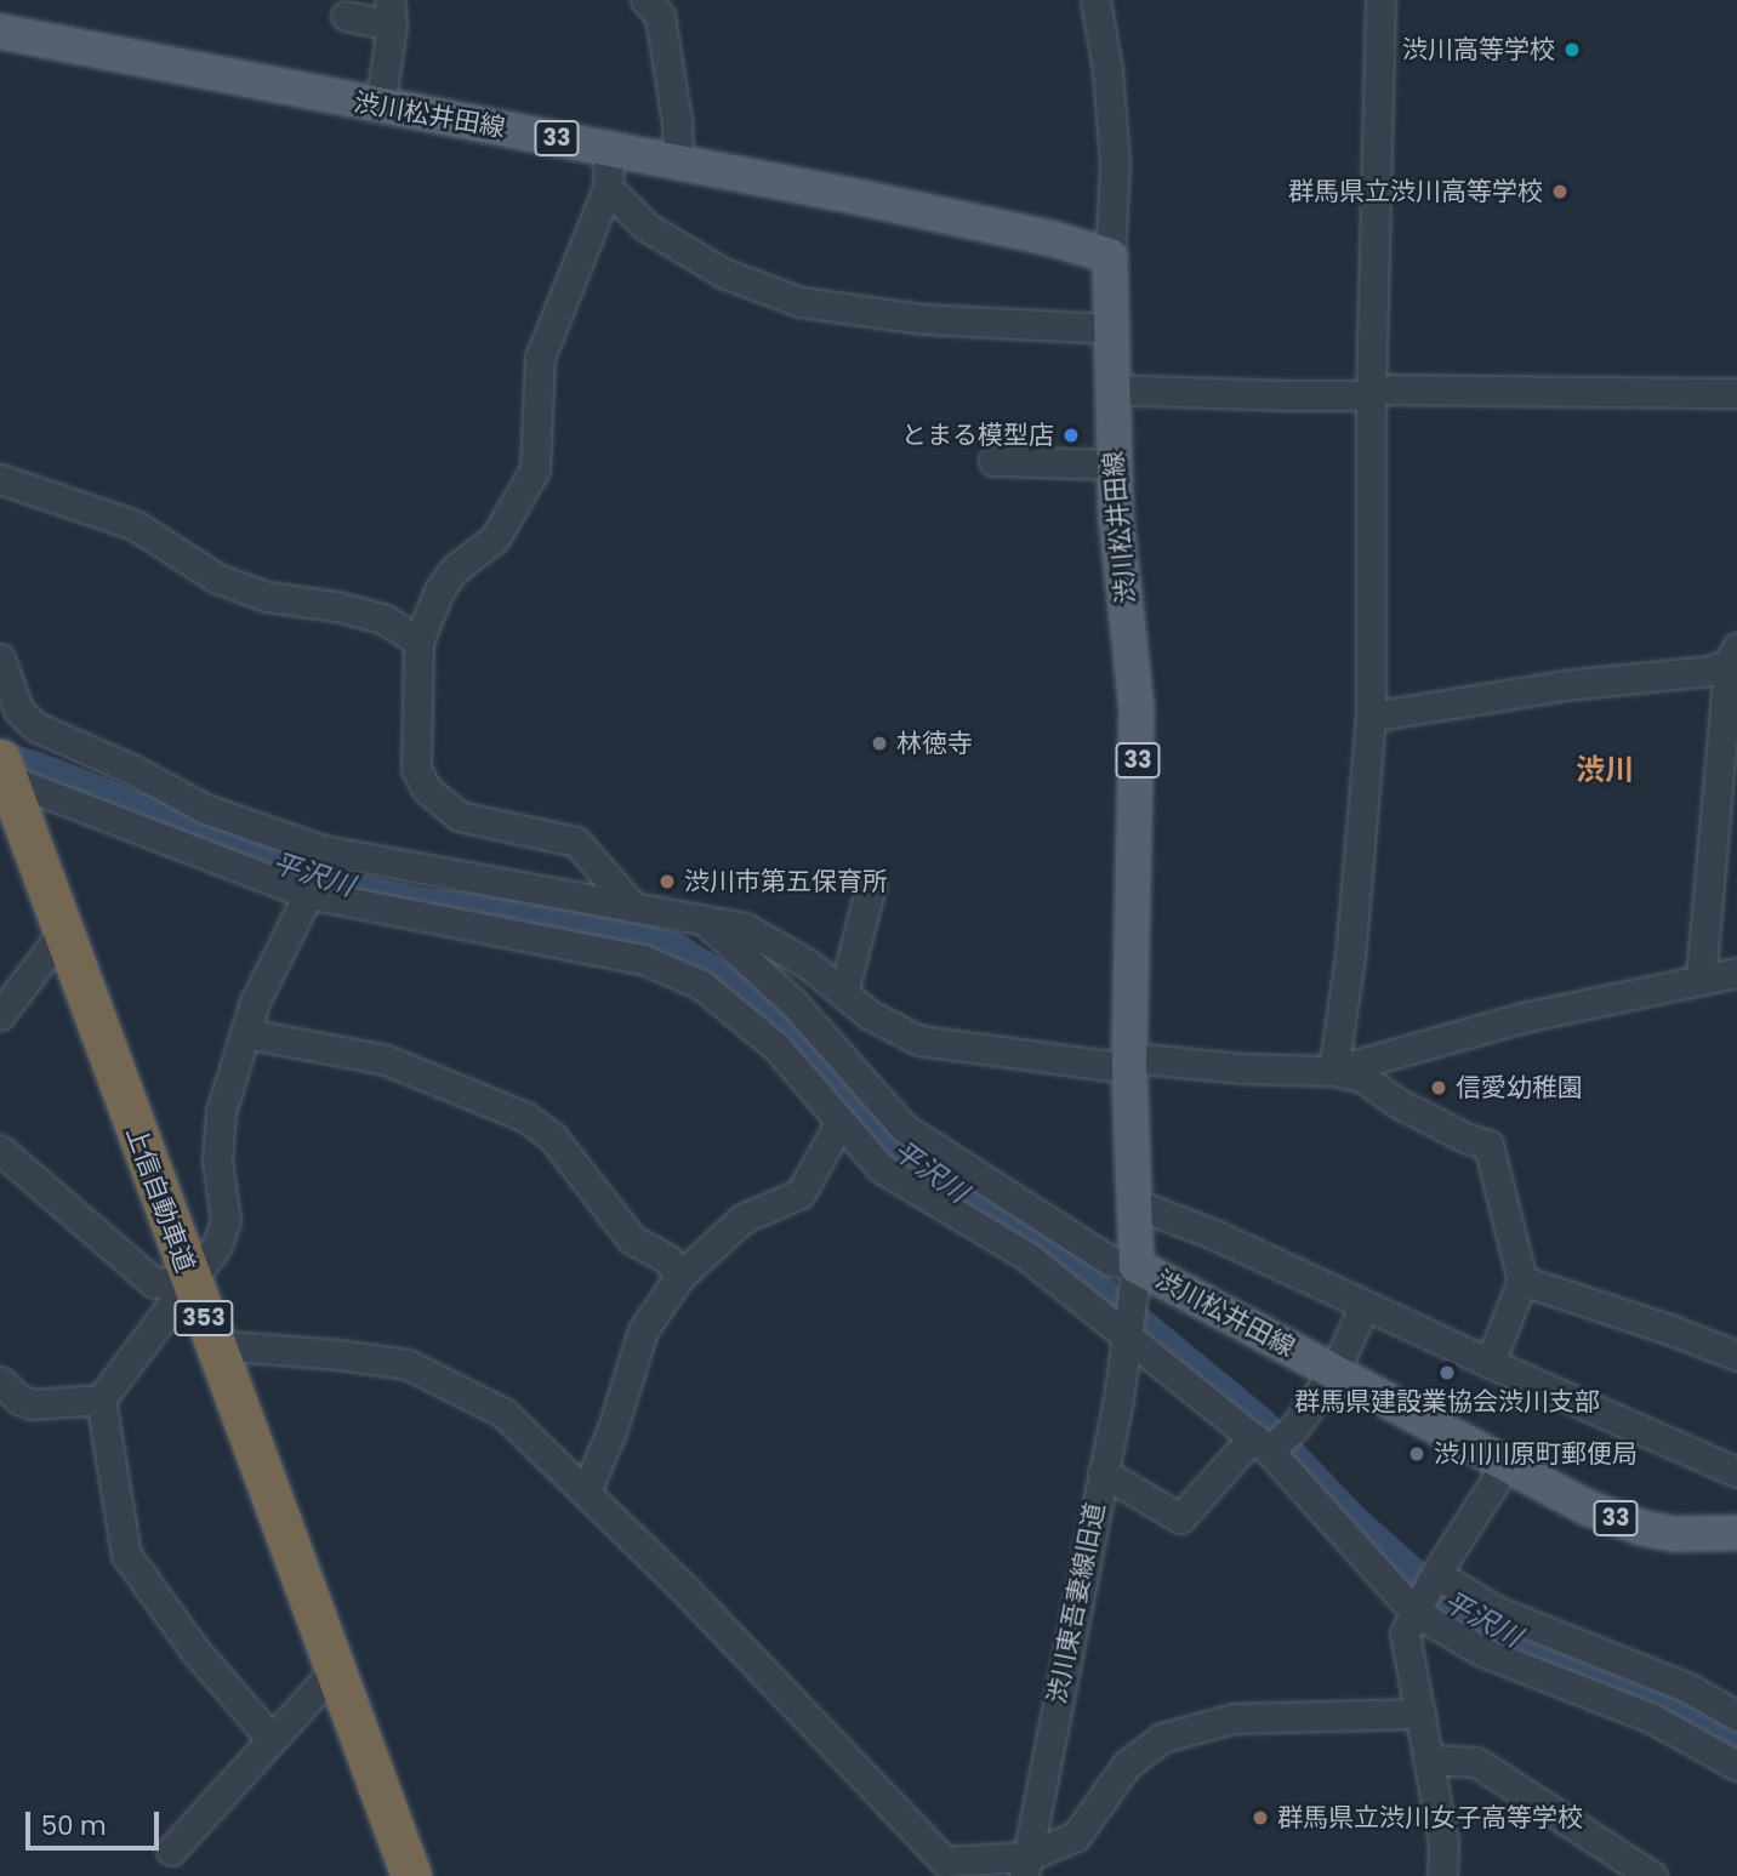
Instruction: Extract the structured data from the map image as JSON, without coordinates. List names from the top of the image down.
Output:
{
  "streets": {
    "highway": ["上信自動車道", "353"],
    "main road": ["渋川松井田線", "33"],
    "street": ["渋川東吾妻線旧道"]
  },
  "crossings": [
    ["渋川松井田線", "渋川東吾妻線旧道"]
  ],
  "districts": ["渋川"],
  "water": ["平沢川"],
  "places": [
    "渋川高等学校",
    "群馬県立渋川高等学校",
    "とまる模型店",
    "林徳寺",
    "渋川市第五保育所",
    "信愛幼稚園",
    "群馬県建設業協会渋川支部",
    "渋川川原町郵便局",
    "群馬県立渋川女子高等学校"
  ],
  "scale_bar": "50 m"
}
